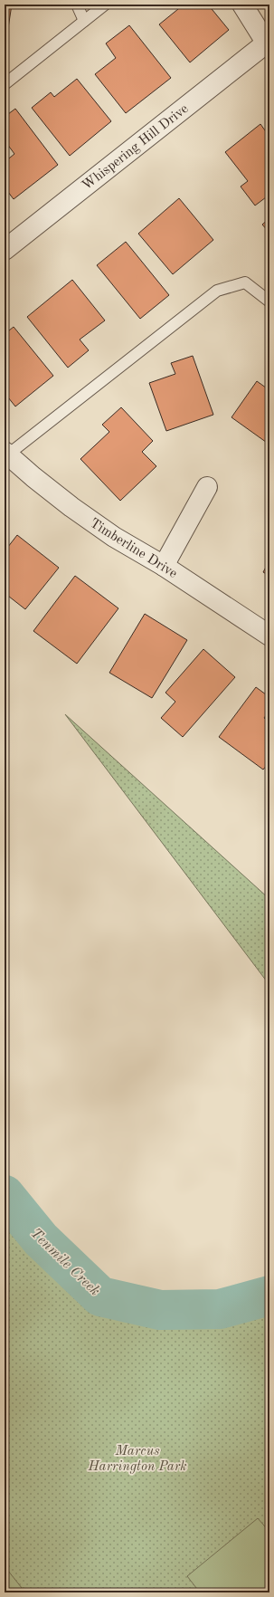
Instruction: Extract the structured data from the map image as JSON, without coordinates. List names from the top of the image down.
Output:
{
  "streets": {
    "street": ["Whispering Hill Drive", "Timberline Drive"]
  },
  "water": ["Tenmile Creek"],
  "parks": ["Marcus Harrington Park"]
}
